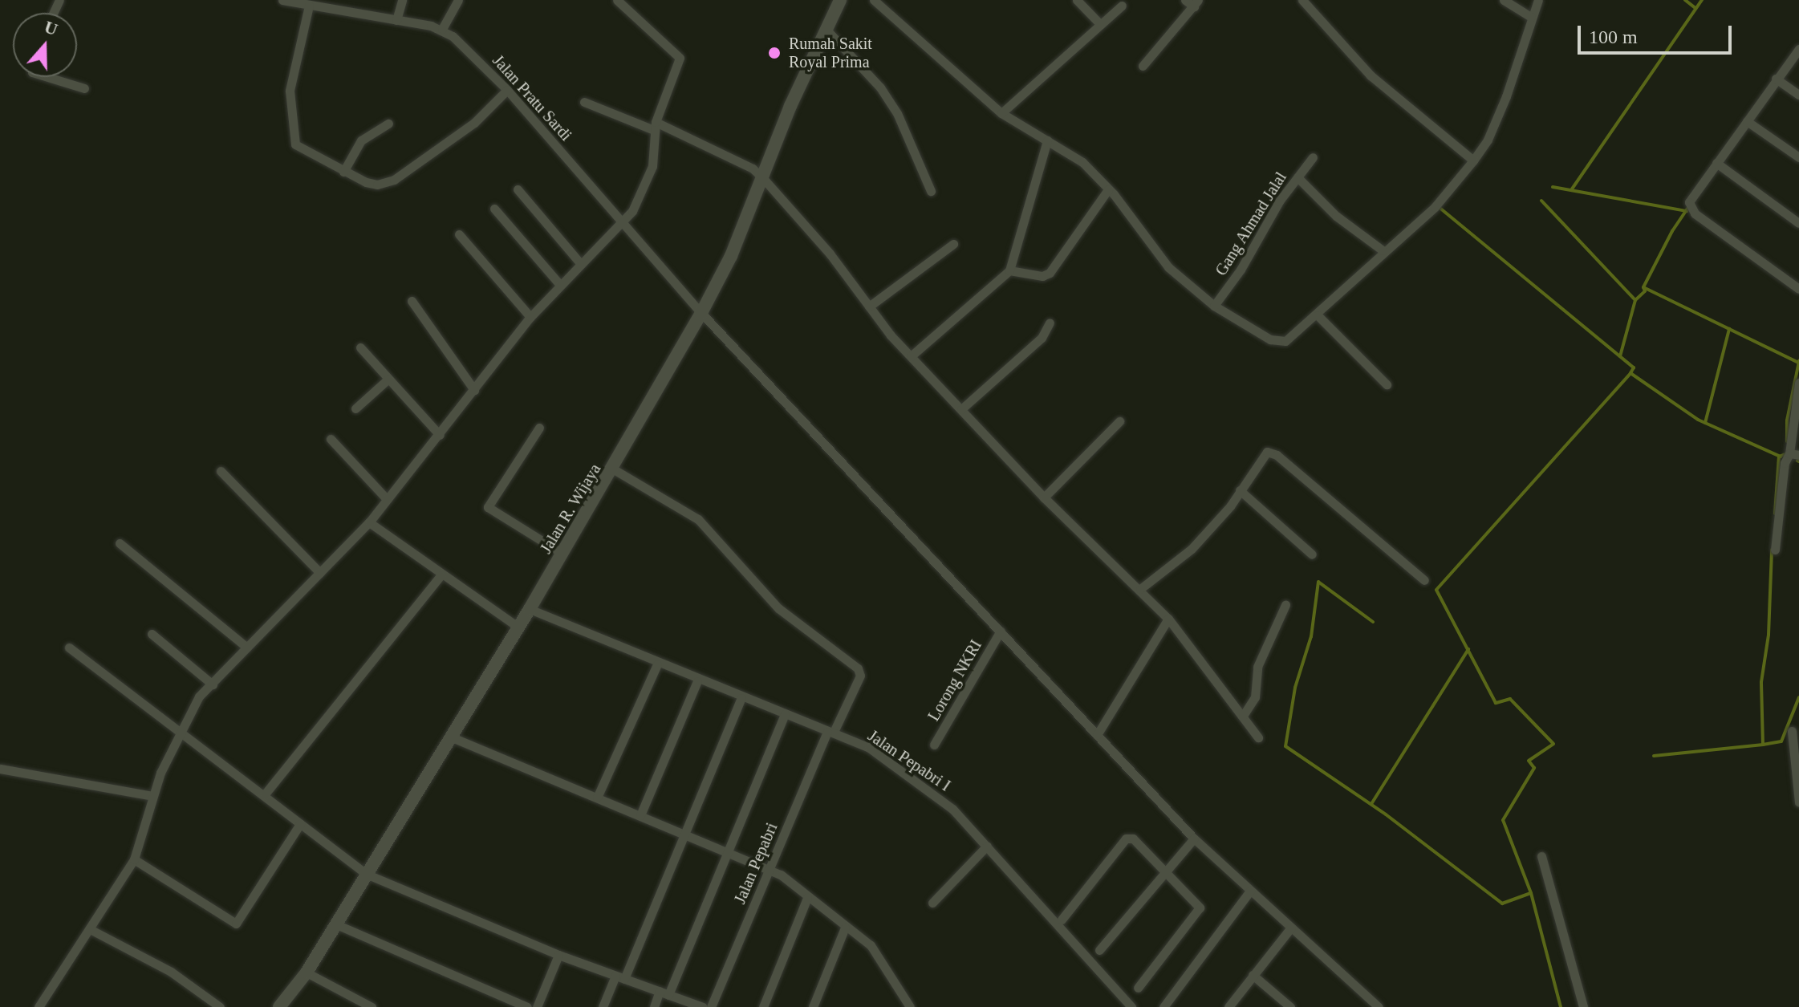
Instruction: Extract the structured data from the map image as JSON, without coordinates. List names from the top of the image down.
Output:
{
  "streets": {
    "street": [
      "Jalan Pratu Sardi",
      "Gang Ahmad Jalal",
      "Jalan R. Wijaya",
      "Lorong NKRI",
      "Jalan Pepabri I",
      "Jalan Pepabri"
    ]
  },
  "crossings": [
    ["Jalan Pratu Sardi", "Jalan R. Wijaya"],
    ["Jalan Pratu Sardi", "Lorong NKRI"],
    ["Jalan R. Wijaya", "Jalan Pepabri I"],
    ["Jalan R. Wijaya", "Jalan Pepabri"],
    ["Jalan Pepabri I", "Jalan Pepabri"]
  ],
  "places": ["Rumah Sakit Royal Prima"],
  "scale_bar": "100 m",
  "north": "top"
}
